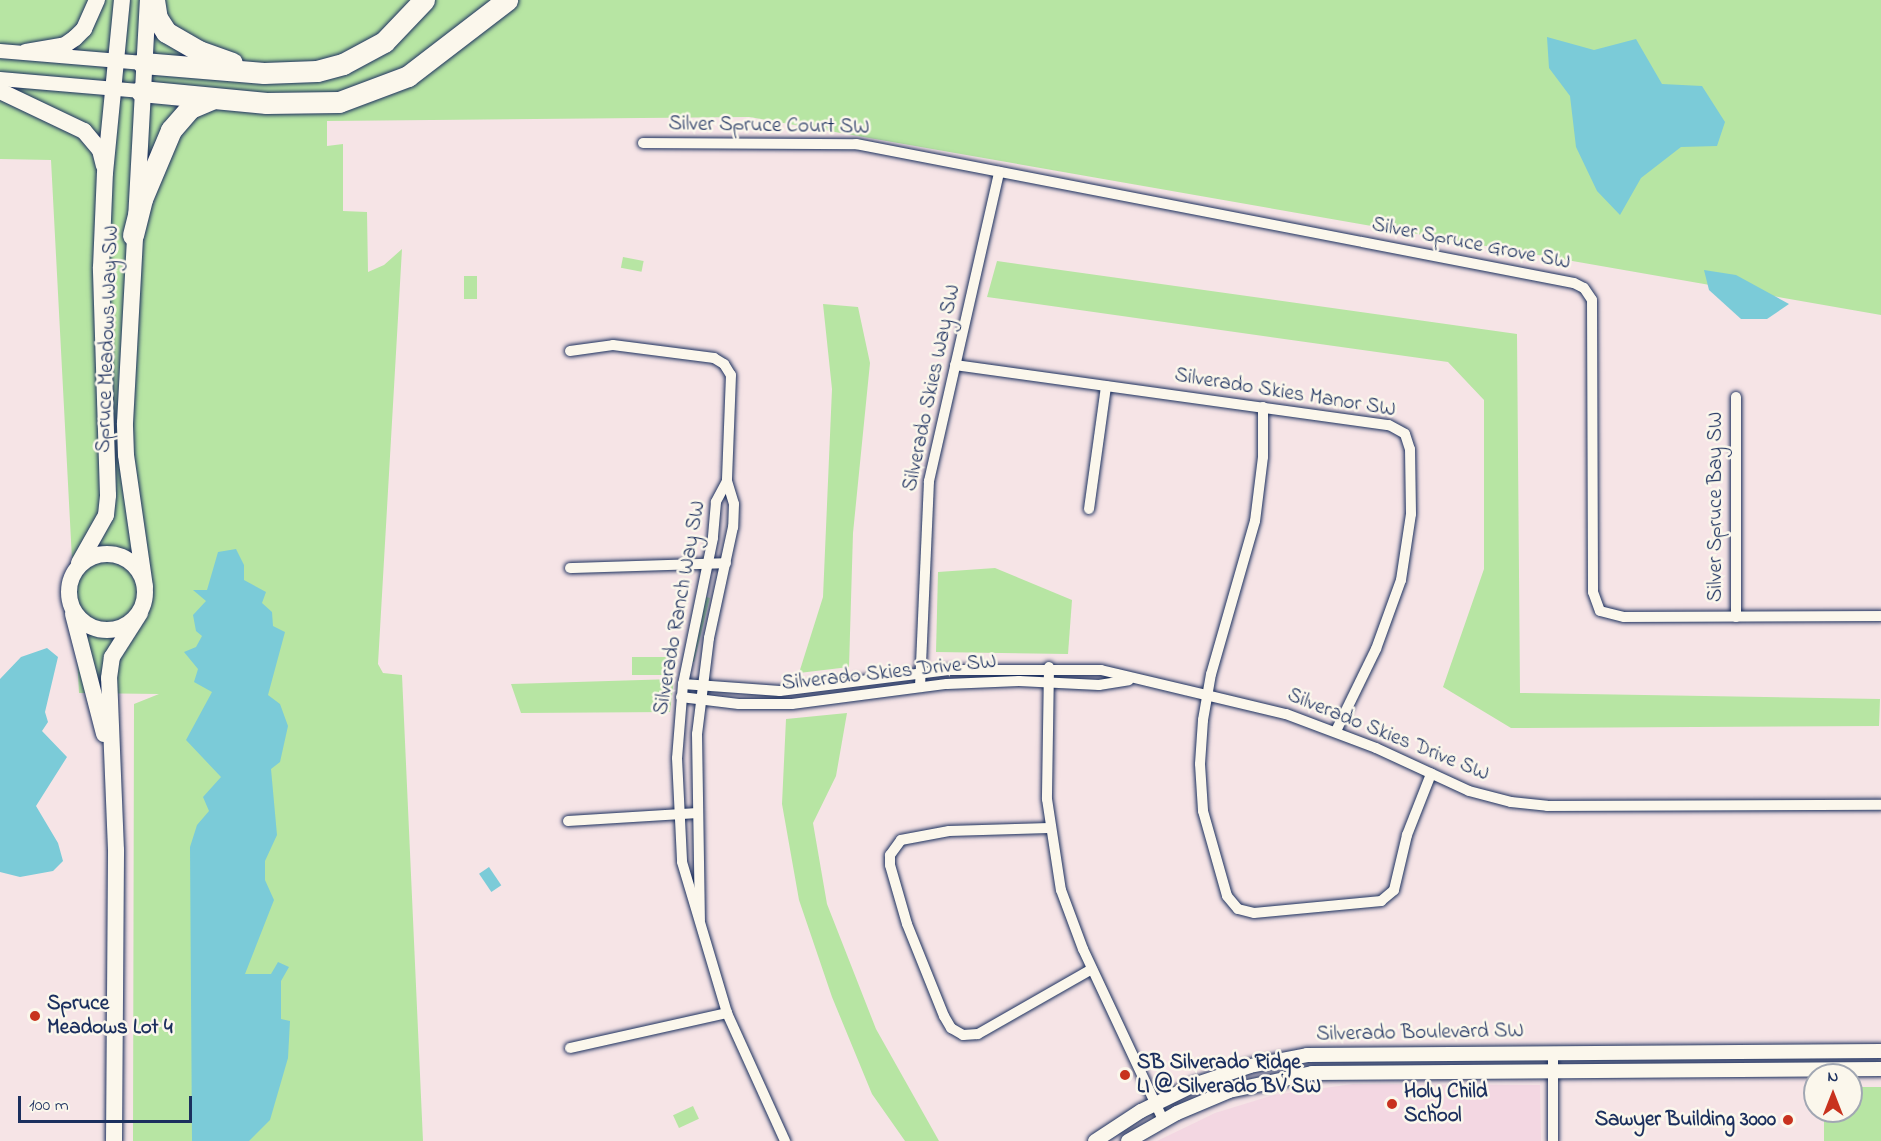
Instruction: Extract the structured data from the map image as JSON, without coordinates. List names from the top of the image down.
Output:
{
  "streets": {
    "main road": ["Spruce Meadows Way SW"],
    "street": [
      "Silver Spruce Court SW",
      "Silver Spruce Grove SW",
      "Silverado Skies Way SW",
      "Silverado Skies Manor SW",
      "Silver Spruce Bay SW",
      "Silverado Ranch Way SW",
      "Silverado Skies Drive SW",
      "Silverado Boulevard SW"
    ]
  },
  "crossings": [
    ["Silver Spruce Court SW", "Silver Spruce Grove SW"],
    ["Silver Spruce Court SW", "Silverado Skies Way SW"],
    ["Silver Spruce Grove SW", "Silverado Skies Way SW"],
    ["Silver Spruce Grove SW", "Silver Spruce Bay SW"],
    ["Silverado Skies Way SW", "Silverado Skies Manor SW"],
    ["Silverado Skies Way SW", "Silverado Skies Drive SW"],
    ["Silverado Skies Manor SW", "Silverado Skies Drive SW"],
    ["Silverado Ranch Way SW", "Silverado Skies Drive SW"]
  ],
  "places": [
    "Spruce Meadows Lot 4",
    "SB Silverado Ridge LI @ Silverado BV SW",
    "Holy Child School",
    "Sawyer Building 3000"
  ],
  "scale_bar": "100 m",
  "north": "top"
}
